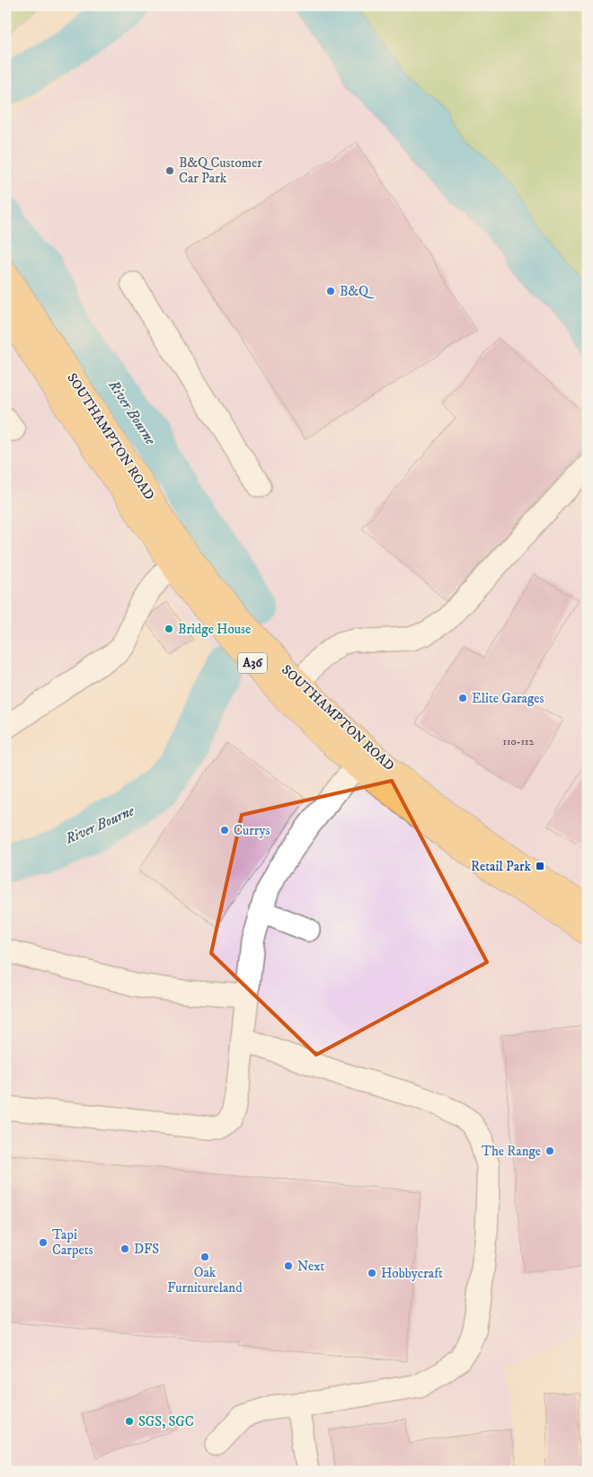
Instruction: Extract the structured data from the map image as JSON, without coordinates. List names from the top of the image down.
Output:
{
  "streets": {
    "highway": ["SOUTHAMPTON ROAD", "A36"]
  },
  "water": ["River Bourne"],
  "places": {
    "other": [
      "B&Q Customer Car Park",
      "B&Q",
      "Bridge House",
      "Elite Garages",
      "Currys",
      "The Range",
      "Tapi Carpets",
      "DFS",
      "Oak Furnitureland",
      "Next",
      "Hobbycraft",
      "SGS, SGC"
    ],
    "transit": ["Retail Park"]
  },
  "house_numbers": ["110-112"]
}
